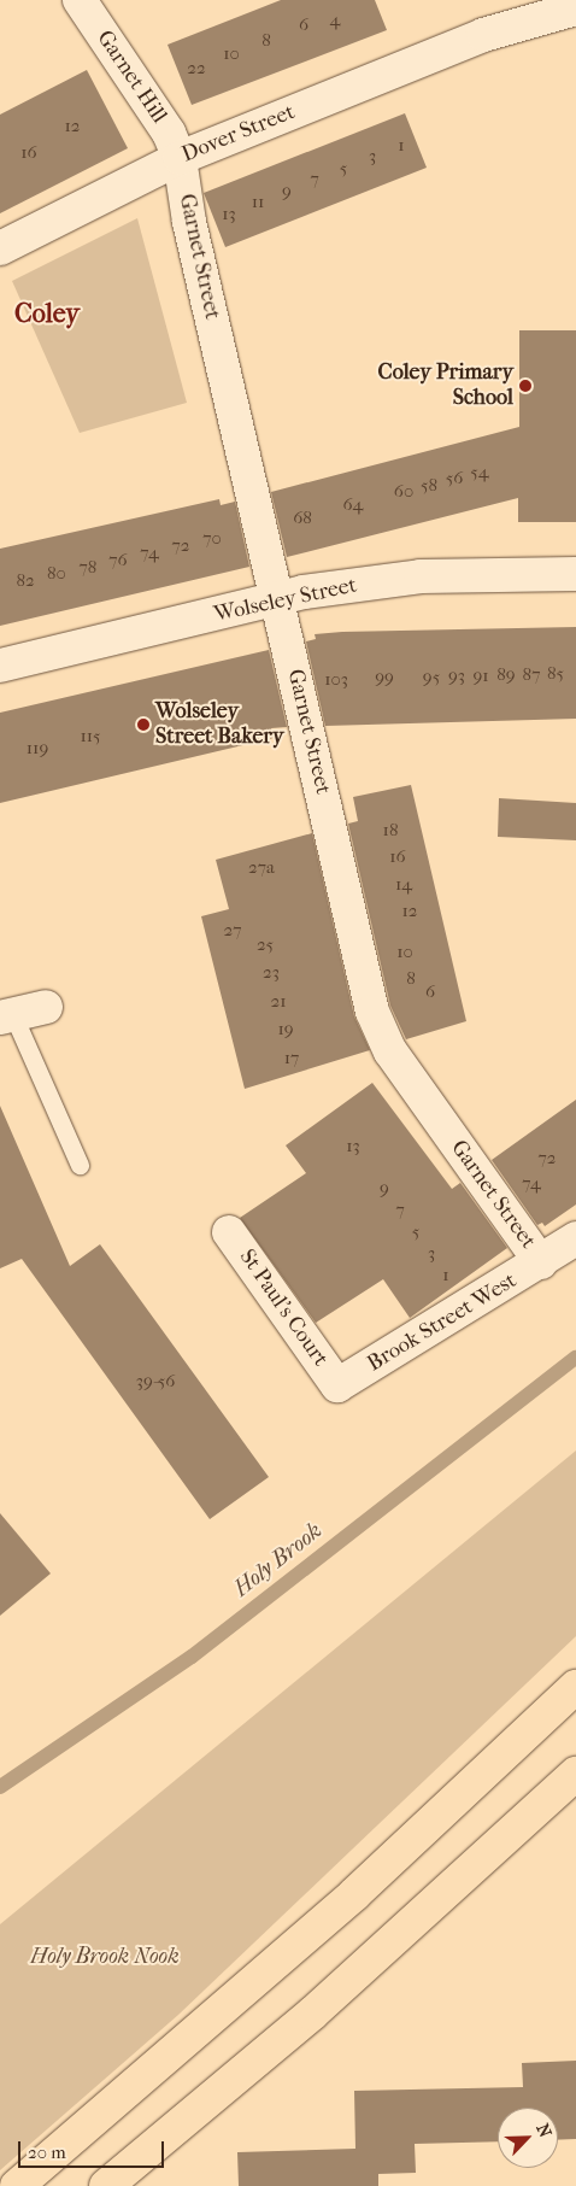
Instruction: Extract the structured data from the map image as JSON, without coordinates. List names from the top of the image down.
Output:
{
  "streets": {
    "street": [
      "Garnet Hill",
      "Dover Street",
      "Garnet Street",
      "Wolseley Street",
      "St Paul's Court",
      "Brook Street West"
    ]
  },
  "crossings": [
    ["Garnet Hill", "Dover Street"],
    ["Garnet Hill", "Garnet Street"],
    ["Dover Street", "Garnet Street"],
    ["Garnet Street", "Wolseley Street"],
    ["Garnet Street", "Brook Street West"],
    ["St Paul's Court", "Brook Street West"]
  ],
  "districts": ["Coley"],
  "water": ["Holy Brook"],
  "parks": ["Holy Brook Nook"],
  "places": ["Coley Primary School", "Wolseley Street Bakery"],
  "house_numbers": [
    "4",
    "6",
    "8",
    "10",
    "22",
    "12",
    "1",
    "16",
    "3",
    "5",
    "7",
    "9",
    "11",
    "13",
    "54",
    "56",
    "58",
    "60",
    "64",
    "68",
    "70",
    "72",
    "74",
    "76",
    "78",
    "80",
    "82",
    "85",
    "89",
    "87",
    "93",
    "91",
    "99",
    "95",
    "103",
    "115",
    "119",
    "18",
    "16",
    "27a",
    "14",
    "12",
    "27",
    "25",
    "10",
    "23",
    "8",
    "6",
    "21",
    "19",
    "17",
    "13",
    "72",
    "74",
    "9",
    "7",
    "5",
    "3",
    "1",
    "39-56"
  ],
  "scale_bar": "20 m",
  "north": "top right"
}
